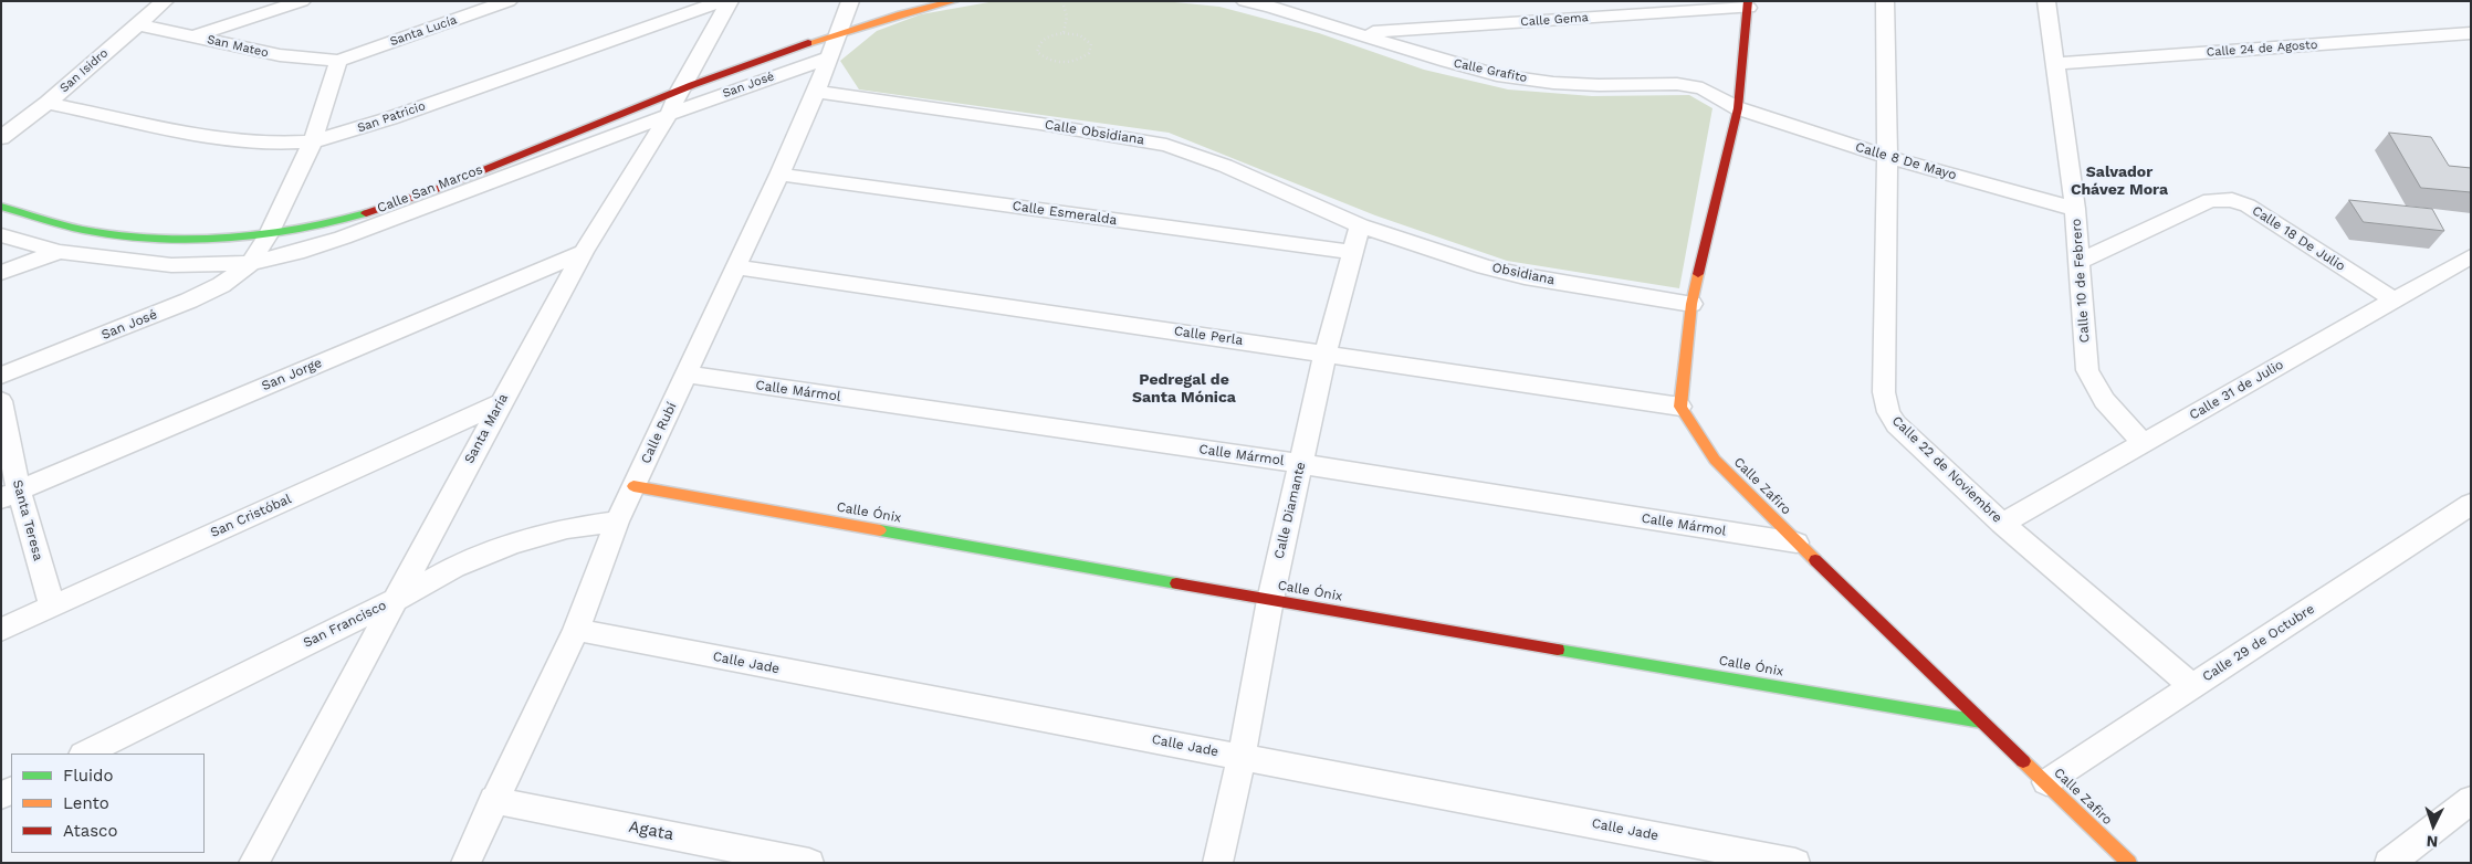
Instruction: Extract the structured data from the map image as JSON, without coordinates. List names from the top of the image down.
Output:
{
  "streets": {
    "street": [
      "Calle Gema",
      "Santa Lucía",
      "San Mateo",
      "Calle 24 de Agosto",
      "San Isidro",
      "Calle Grafito",
      "San José",
      "San Patricio",
      "Calle Obsidiana",
      "Calle 8 De Mayo",
      "Calle San Marcos",
      "Calle Esmeralda",
      "Calle 18 De Julio",
      "Obsidiana",
      "Calle 10 de Febrero",
      "Calle Perla",
      "San Jorge",
      "Calle 31 de Julio",
      "Calle Mármol",
      "Santa María",
      "Calle Rubí",
      "Calle 22 de Noviembre",
      "Calle Zafiro",
      "Calle Diamante",
      "Calle Ónix",
      "San Cristóbal",
      "Santa Teresa",
      "San Francisco",
      "Calle 29 de Octubre",
      "Calle Jade",
      "Agata"
    ]
  },
  "crossings": [
    ["Calle Gema", "Calle Grafito"],
    ["Santa Lucía", "San Mateo"],
    ["San Mateo", "San Isidro"],
    ["Calle 24 de Agosto", "Calle 10 de Febrero"],
    ["San Isidro", "San Patricio"],
    ["Calle Grafito", "Calle 8 De Mayo"],
    ["San José", "Calle San Marcos"],
    ["San José", "Santa María"],
    ["San José", "Calle Rubí"],
    ["Calle Obsidiana", "Obsidiana"],
    ["Calle Obsidiana", "Calle Rubí"],
    ["Calle Obsidiana", "Calle Diamante"],
    ["Calle 8 De Mayo", "Calle 10 de Febrero"],
    ["Calle 8 De Mayo", "Calle 22 de Noviembre"],
    ["Calle San Marcos", "Santa María"],
    ["Calle San Marcos", "Calle Rubí"],
    ["Calle Esmeralda", "Calle Rubí"],
    ["Calle Esmeralda", "Calle Diamante"],
    ["Calle 18 De Julio", "Calle 10 de Febrero"],
    ["Calle 18 De Julio", "Calle 31 de Julio"],
    ["Obsidiana", "Calle Diamante"],
    ["Calle 10 de Febrero", "Calle 31 de Julio"],
    ["Calle Perla", "Calle Rubí"],
    ["Calle Perla", "Calle Zafiro"],
    ["Calle Perla", "Calle Diamante"],
    ["San Jorge", "Santa María"],
    ["San Jorge", "Santa Teresa"],
    ["Calle 31 de Julio", "Calle 22 de Noviembre"],
    ["Calle Mármol", "Calle Rubí"],
    ["Calle Mármol", "Calle Zafiro"],
    ["Calle Mármol", "Calle Diamante"],
    ["Santa María", "San Cristóbal"],
    ["Santa María", "San Francisco"],
    ["Calle Rubí", "Calle Ónix"],
    ["Calle Rubí", "San Francisco"],
    ["Calle Rubí", "Calle Jade"],
    ["Calle Rubí", "Agata"],
    ["Calle 22 de Noviembre", "Calle 29 de Octubre"],
    ["Calle Zafiro", "Calle Ónix"],
    ["Calle Zafiro", "Calle 29 de Octubre"],
    ["Calle Diamante", "Calle Ónix"],
    ["Calle Diamante", "Calle Jade"],
    ["San Cristóbal", "Santa Teresa"]
  ],
  "districts": ["Salvador Chávez Mora", "Pedregal de Santa Mónica"],
  "legend": ["Fluido", "Lento", "Atasco"],
  "north": "bottom"
}
